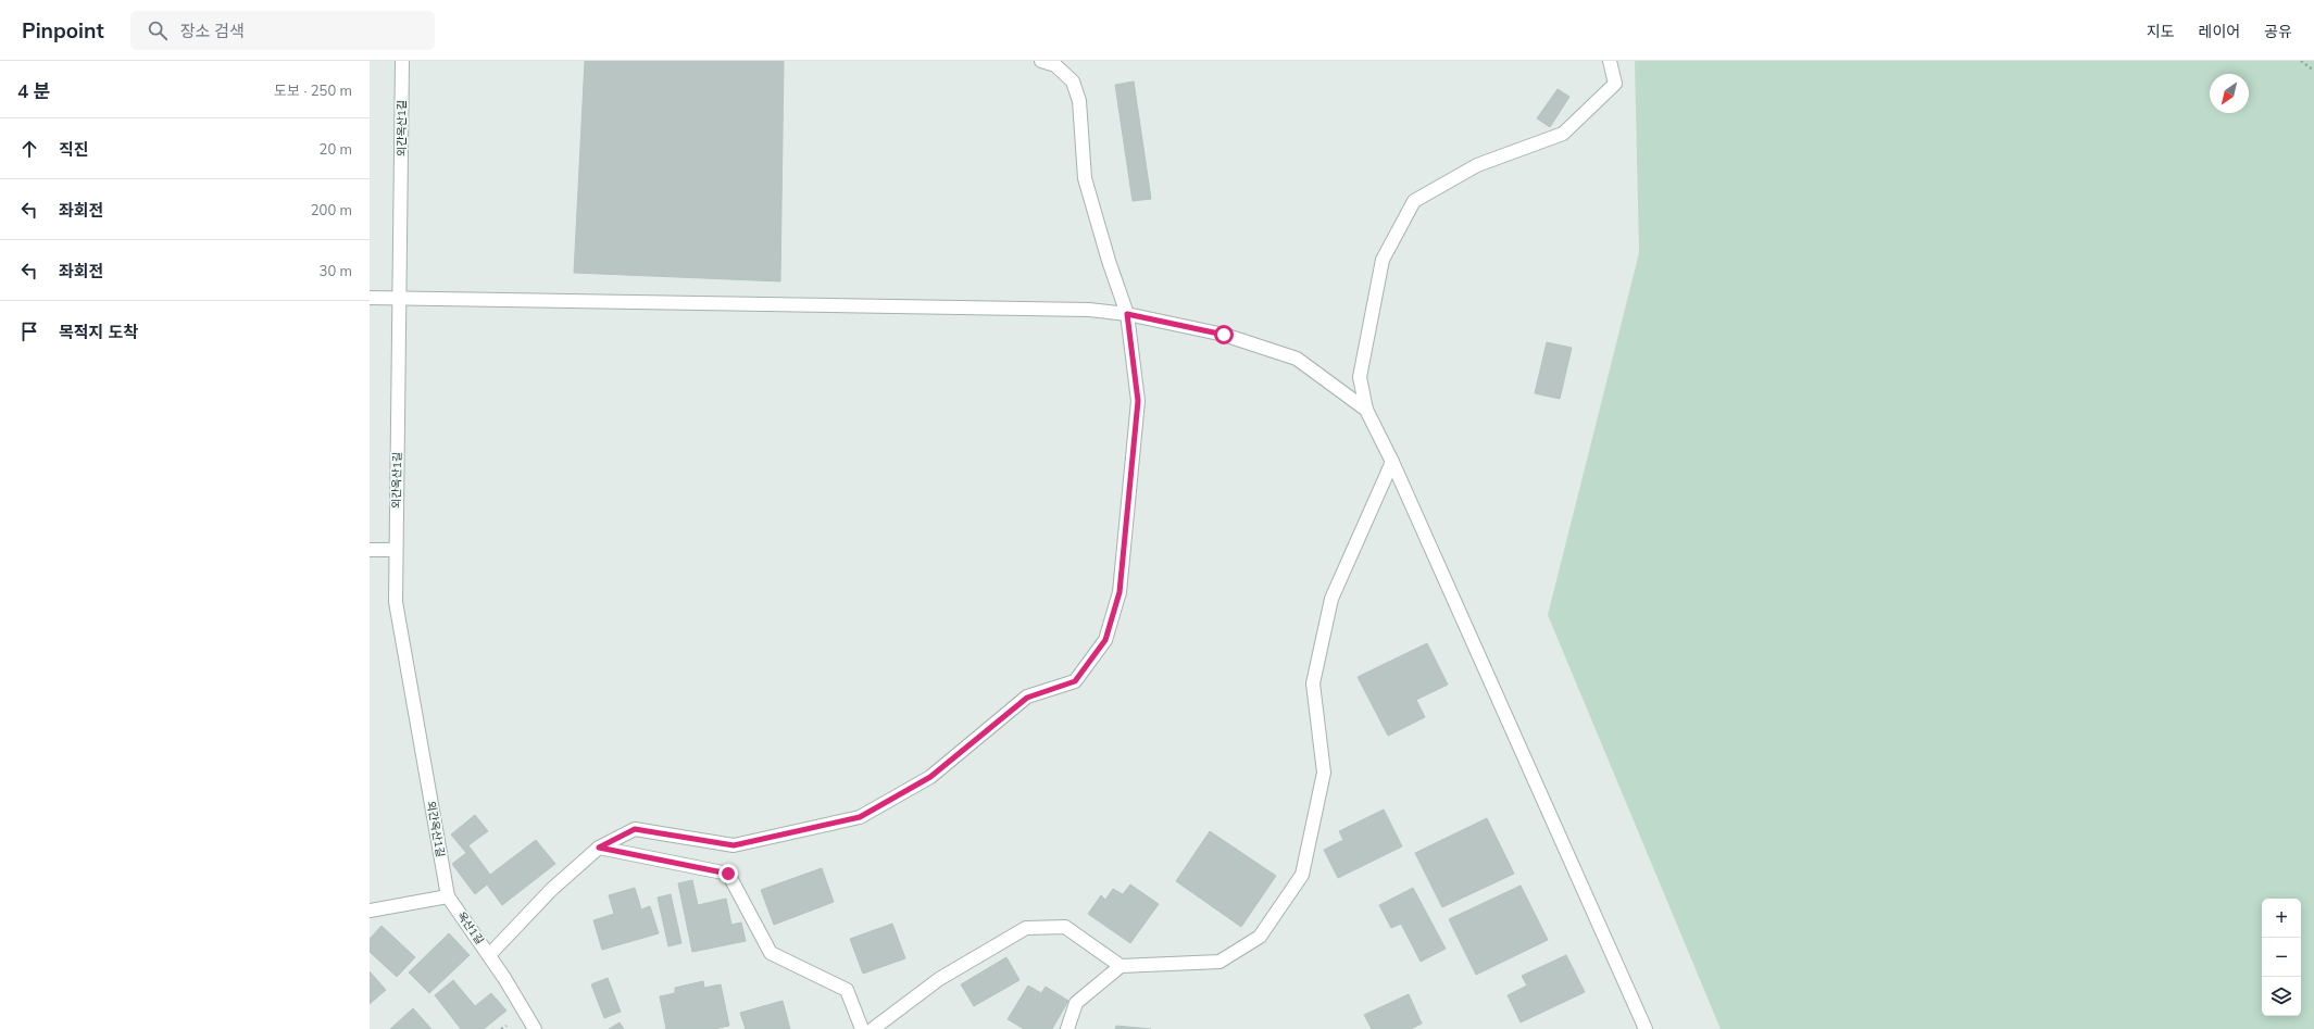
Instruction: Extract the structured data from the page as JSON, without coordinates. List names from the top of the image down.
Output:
{
  "streets": {
    "street": ["외간옥산1길", "옥산1길"]
  },
  "crossings": [
    ["외간옥산1길", "옥산1길"]
  ],
  "north": "bottom left",
  "page": {
    "header": "Pinpoint",
    "search": "장소 검색",
    "nav": ["지도", "레이어", "공유"],
    "heading": ["4 분", "도보 · 250 m"],
    "list": [
      ["직진", "20 m"],
      ["좌회전", "200 m"],
      ["좌회전", "30 m"],
      "목적지 도착"
    ],
    "map_buttons": ["+", "−"]
  }
}
